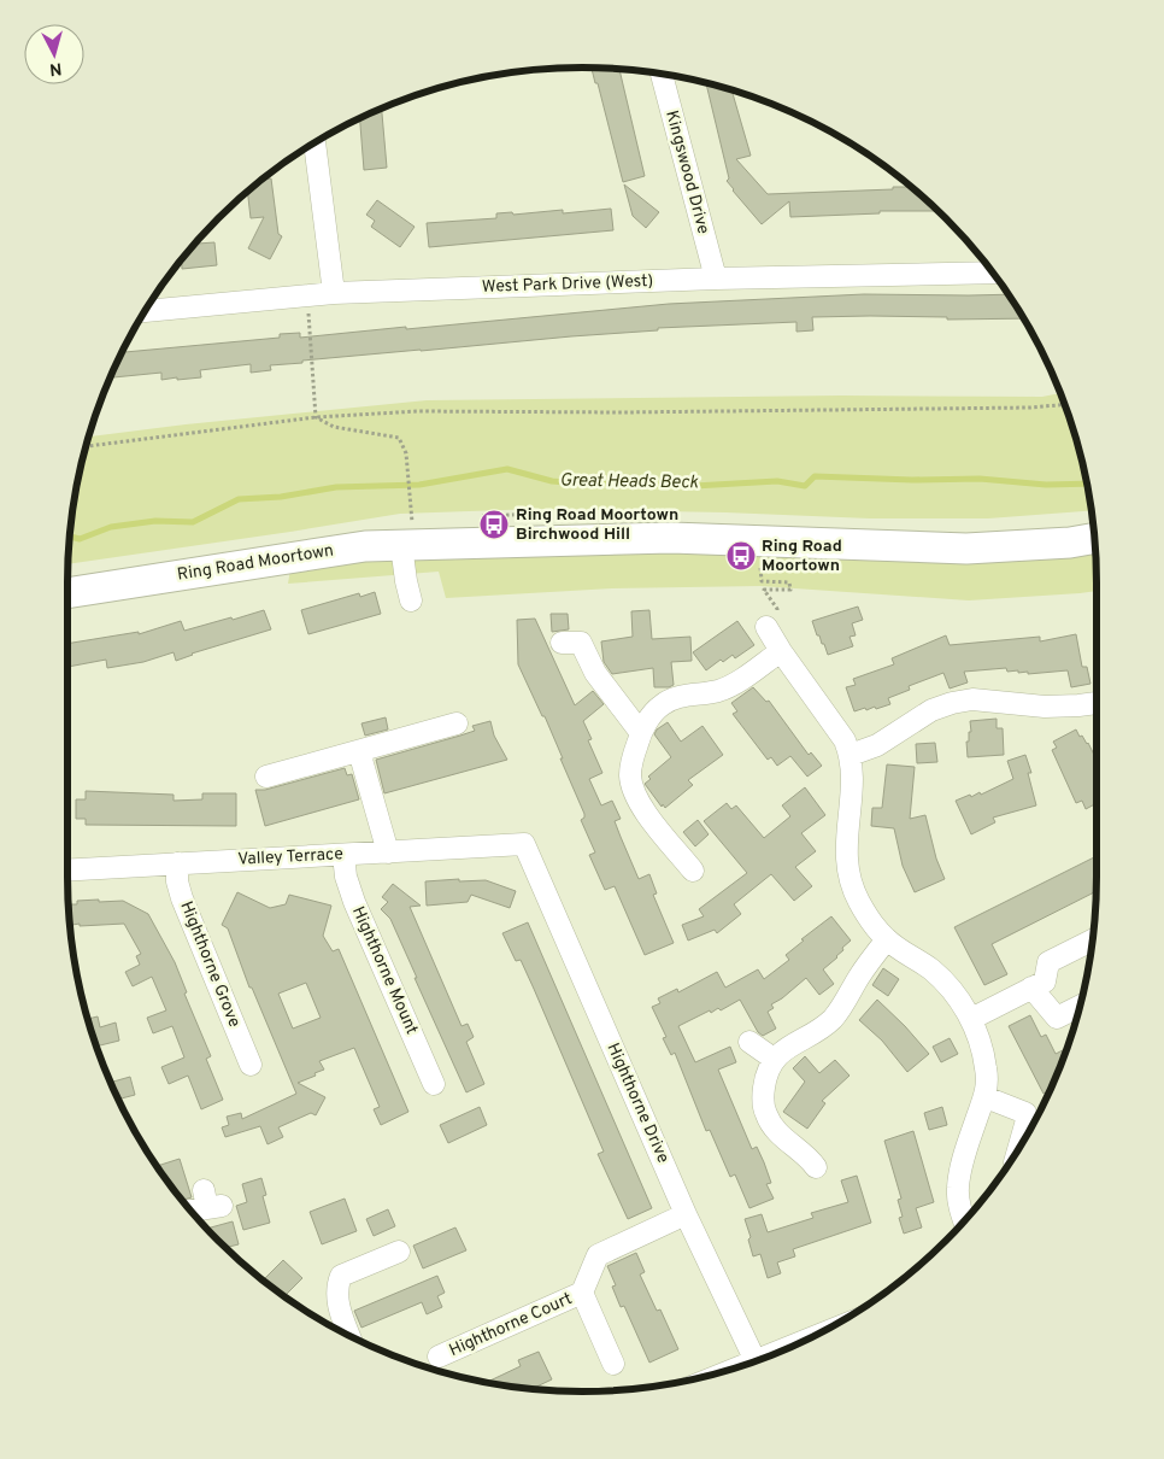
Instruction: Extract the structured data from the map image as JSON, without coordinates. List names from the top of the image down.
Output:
{
  "streets": {
    "highway": ["Ring Road Moortown"],
    "street": [
      "Kingswood Drive",
      "West Park Drive (West)",
      "Valley Terrace",
      "Highthorne Grove",
      "Highthorne Mount",
      "Highthorne Drive",
      "Highthorne Court"
    ]
  },
  "crossings": [
    ["Kingswood Drive", "West Park Drive (West)"],
    ["Valley Terrace", "Highthorne Grove"],
    ["Valley Terrace", "Highthorne Mount"],
    ["Valley Terrace", "Highthorne Drive"],
    ["Highthorne Drive", "Highthorne Court"]
  ],
  "water": ["Great Heads Beck"],
  "places": {
    "bus stop": ["Ring Road Moortown Birchwood Hill", "Ring Road Moortown"]
  },
  "north": "bottom"
}
